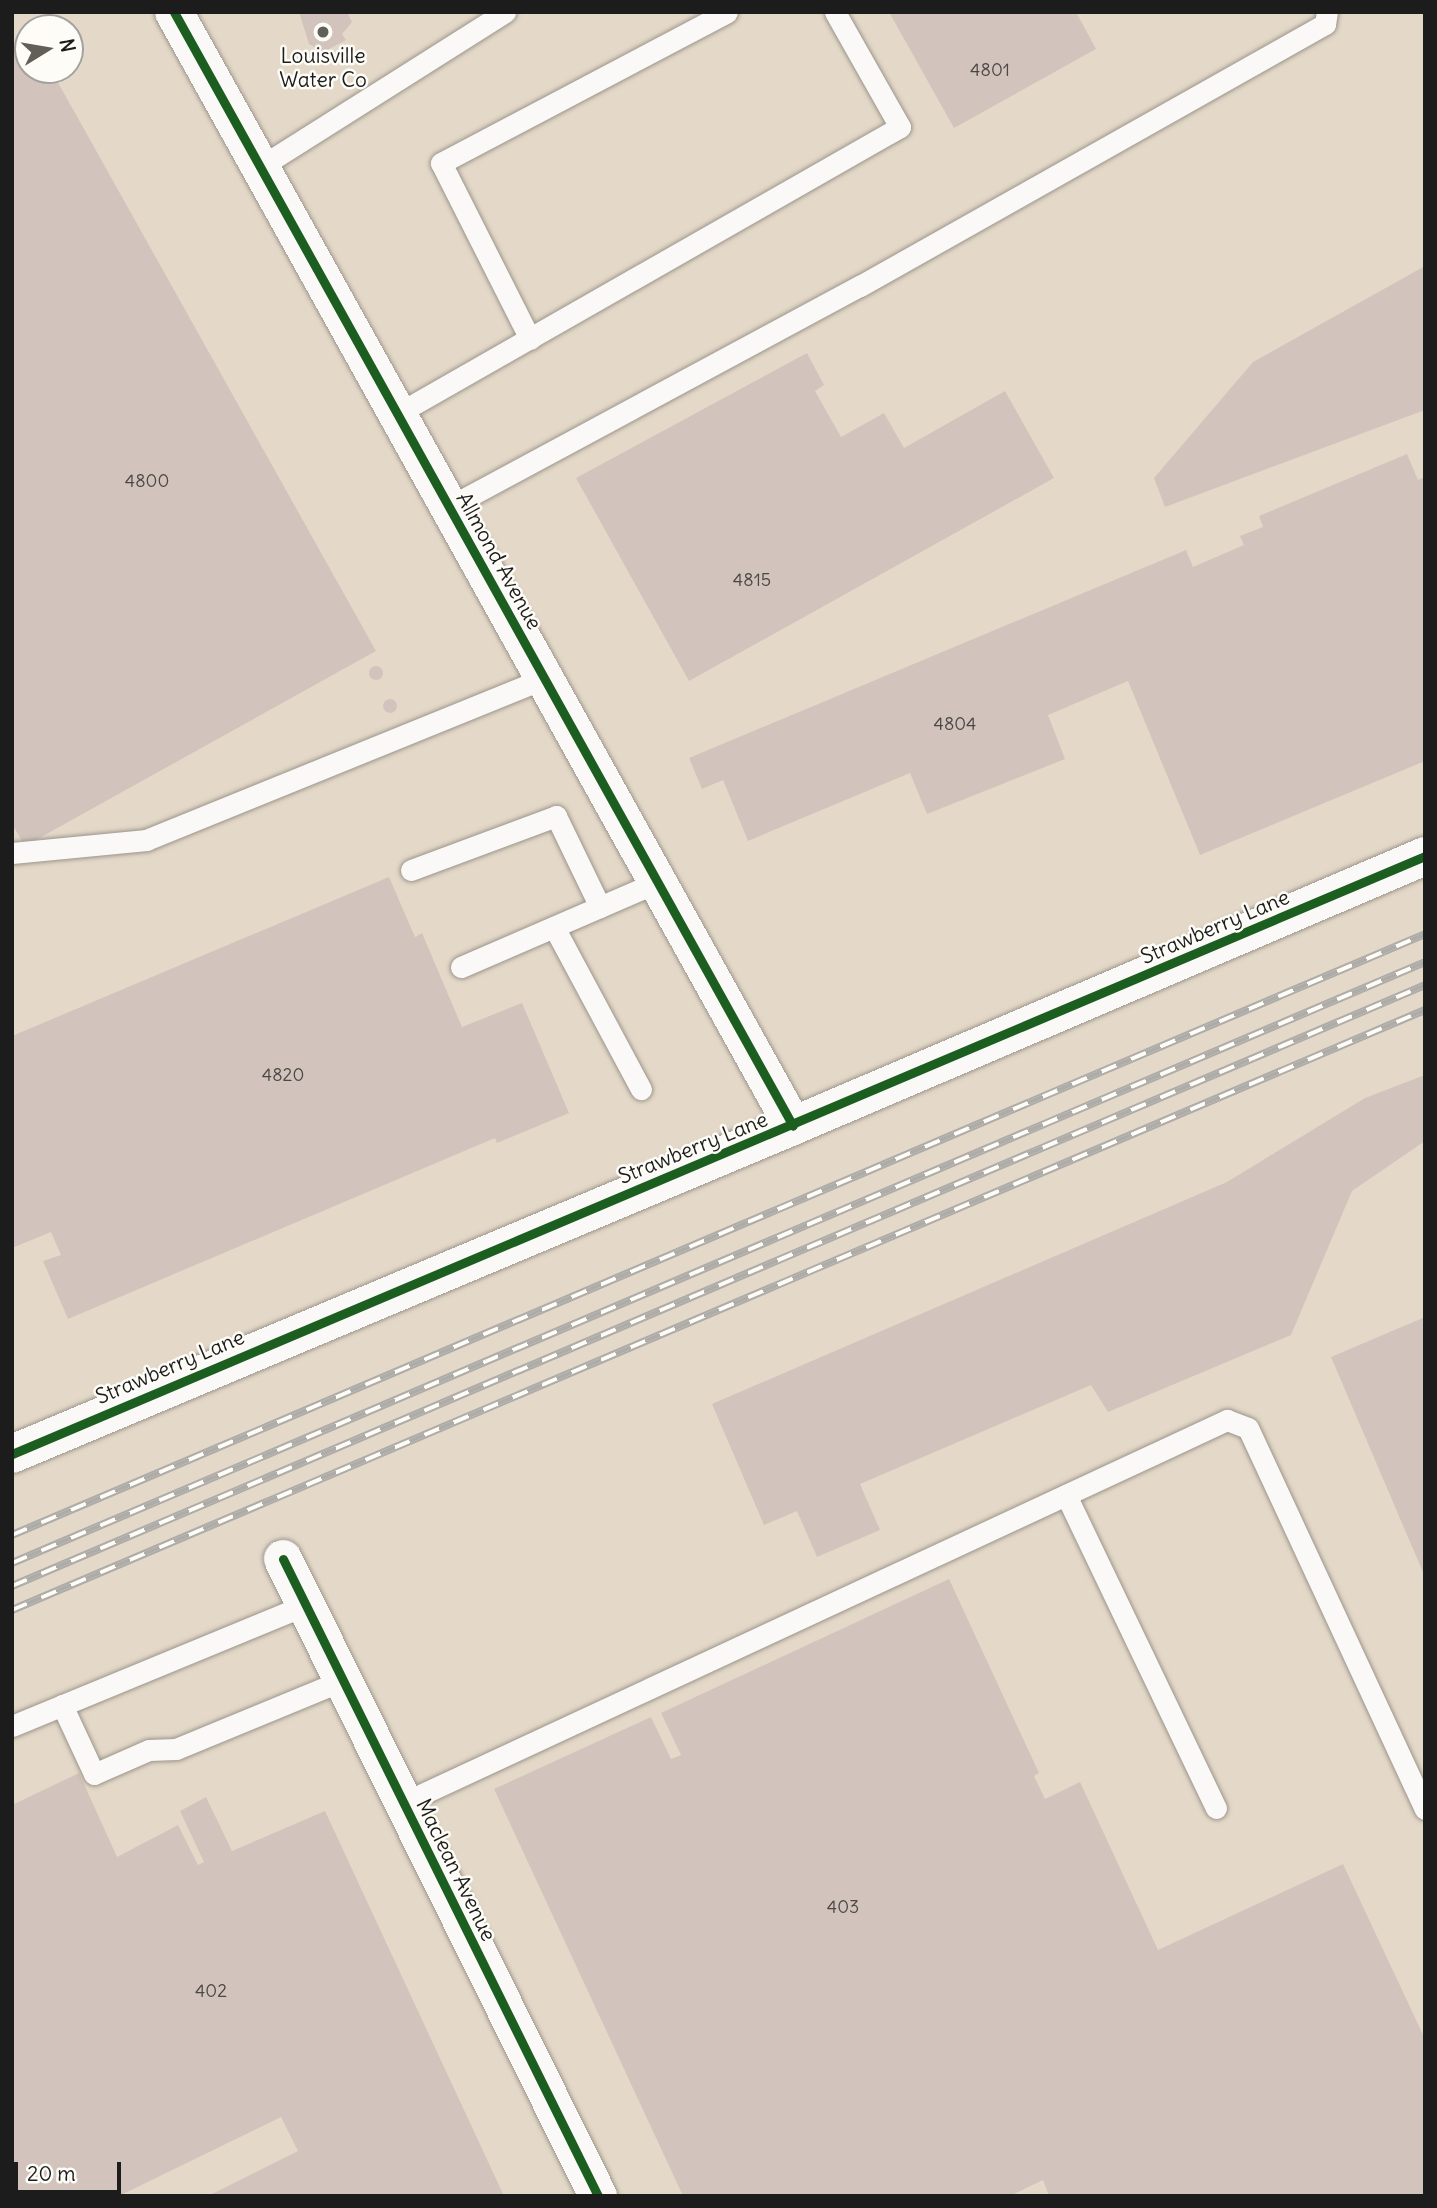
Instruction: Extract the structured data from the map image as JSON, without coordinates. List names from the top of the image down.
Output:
{
  "streets": {
    "street": ["Allmond Avenue", "Strawberry Lane", "Maclean Avenue"]
  },
  "crossings": [
    ["Allmond Avenue", "Strawberry Lane"]
  ],
  "places": ["Louisville Water Co"],
  "house_numbers": [
    "4801",
    "4800",
    "4815",
    "4804",
    "4820",
    "403",
    "402"
  ],
  "scale_bar": "20 m",
  "north": "right"
}
